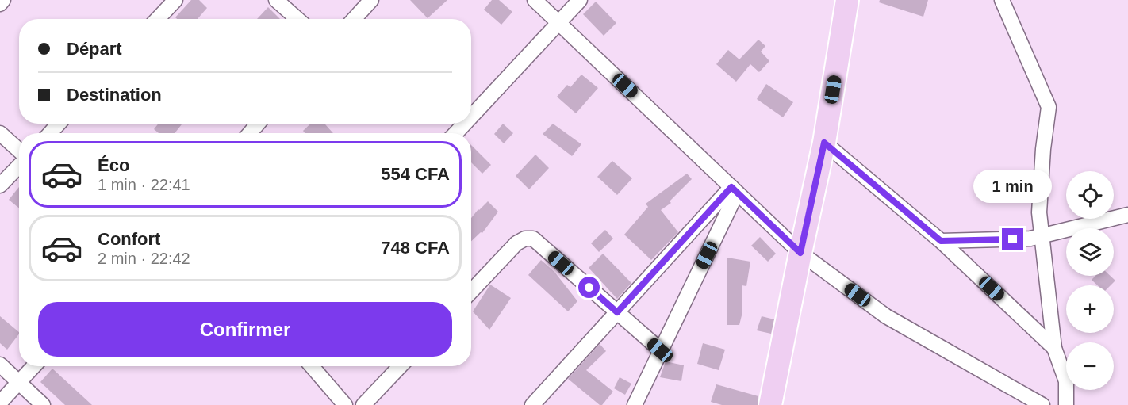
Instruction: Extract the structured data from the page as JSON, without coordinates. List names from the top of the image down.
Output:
{
  "page": {
    "banner": ["Départ", "Destination"],
    "list": [
      {
        "name": "Éco",
        "note": "1 min · 22:41",
        "value": "554 CFA"
      },
      {
        "name": "Confort",
        "note": "2 min · 22:42",
        "value": "748 CFA"
      }
    ],
    "bubble": "1 min",
    "map_buttons": ["+", "−"],
    "buttons": "Confirmer"
  }
}
